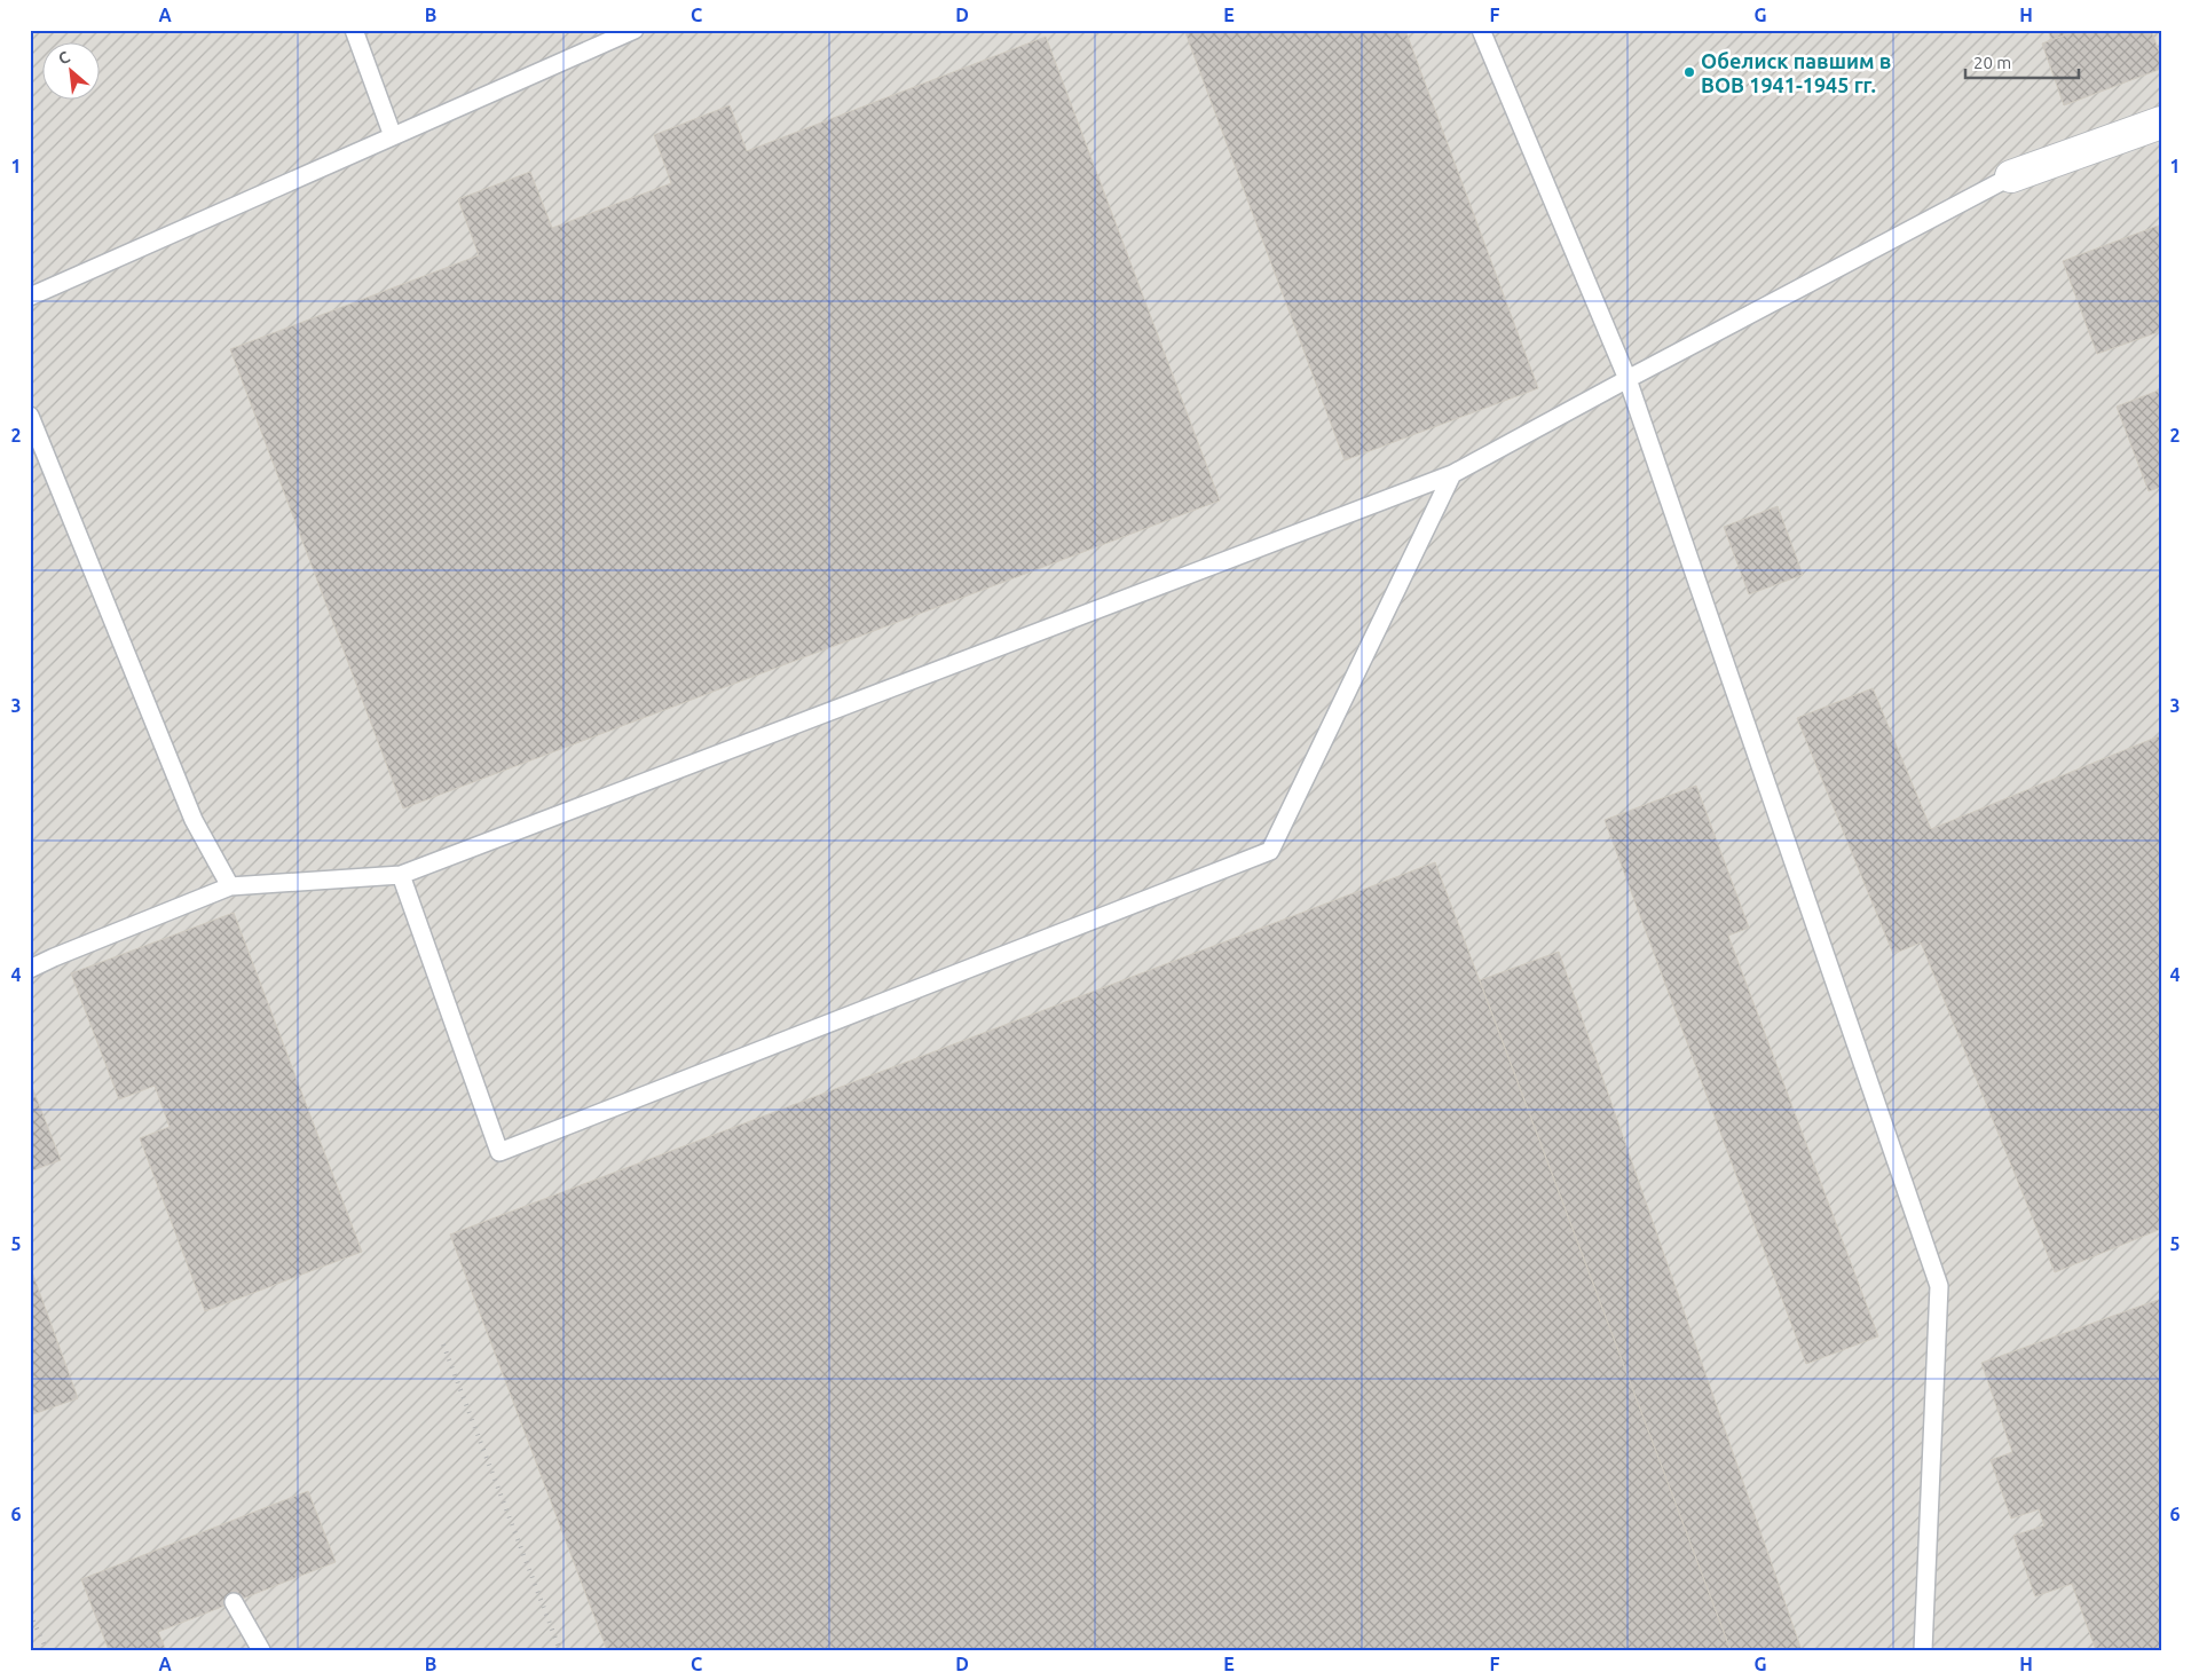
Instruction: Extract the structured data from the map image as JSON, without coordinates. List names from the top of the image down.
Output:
{
  "places": ["Обелиск павшим в ВОВ 1941-1945 гг."],
  "scale_bar": "20 m",
  "north": "top left",
  "grid": {
    "columns": [
      "A",
      "B",
      "C",
      "D",
      "E",
      "F",
      "G",
      "H"
    ],
    "rows": [
      "1",
      "2",
      "3",
      "4",
      "5",
      "6"
    ]
  }
}
